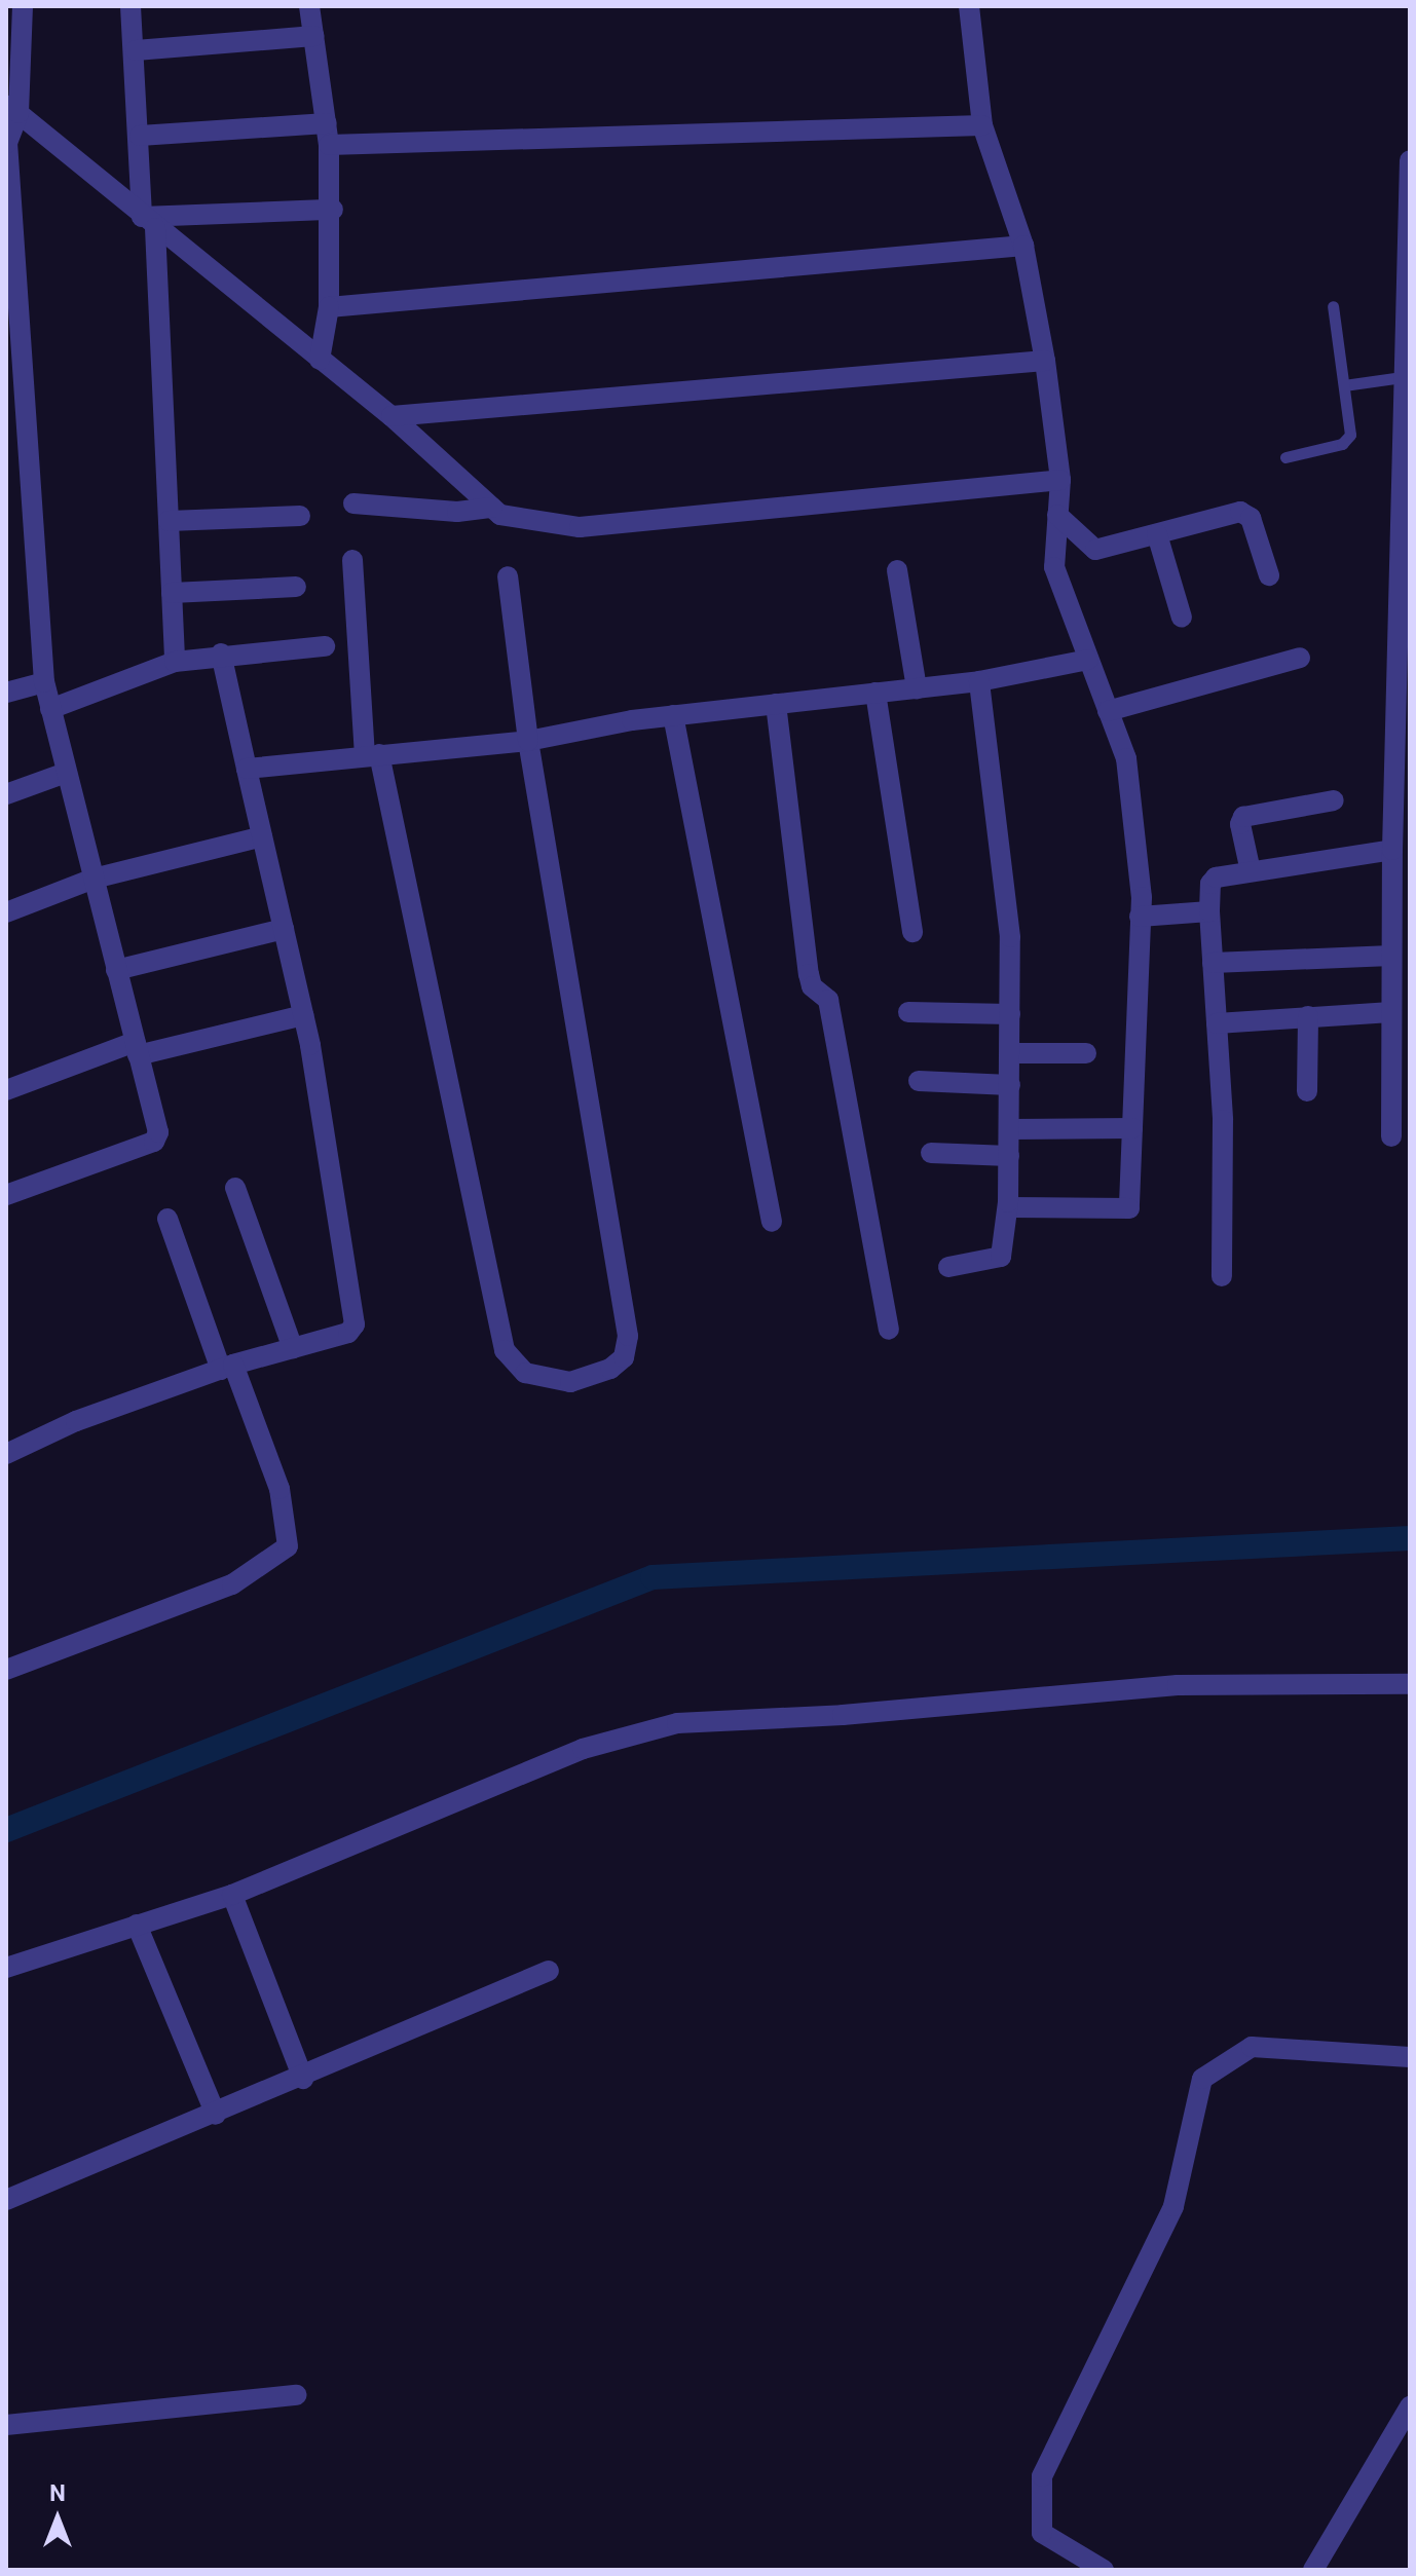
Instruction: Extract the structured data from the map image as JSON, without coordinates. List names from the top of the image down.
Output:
{
  "north": "top"
}
